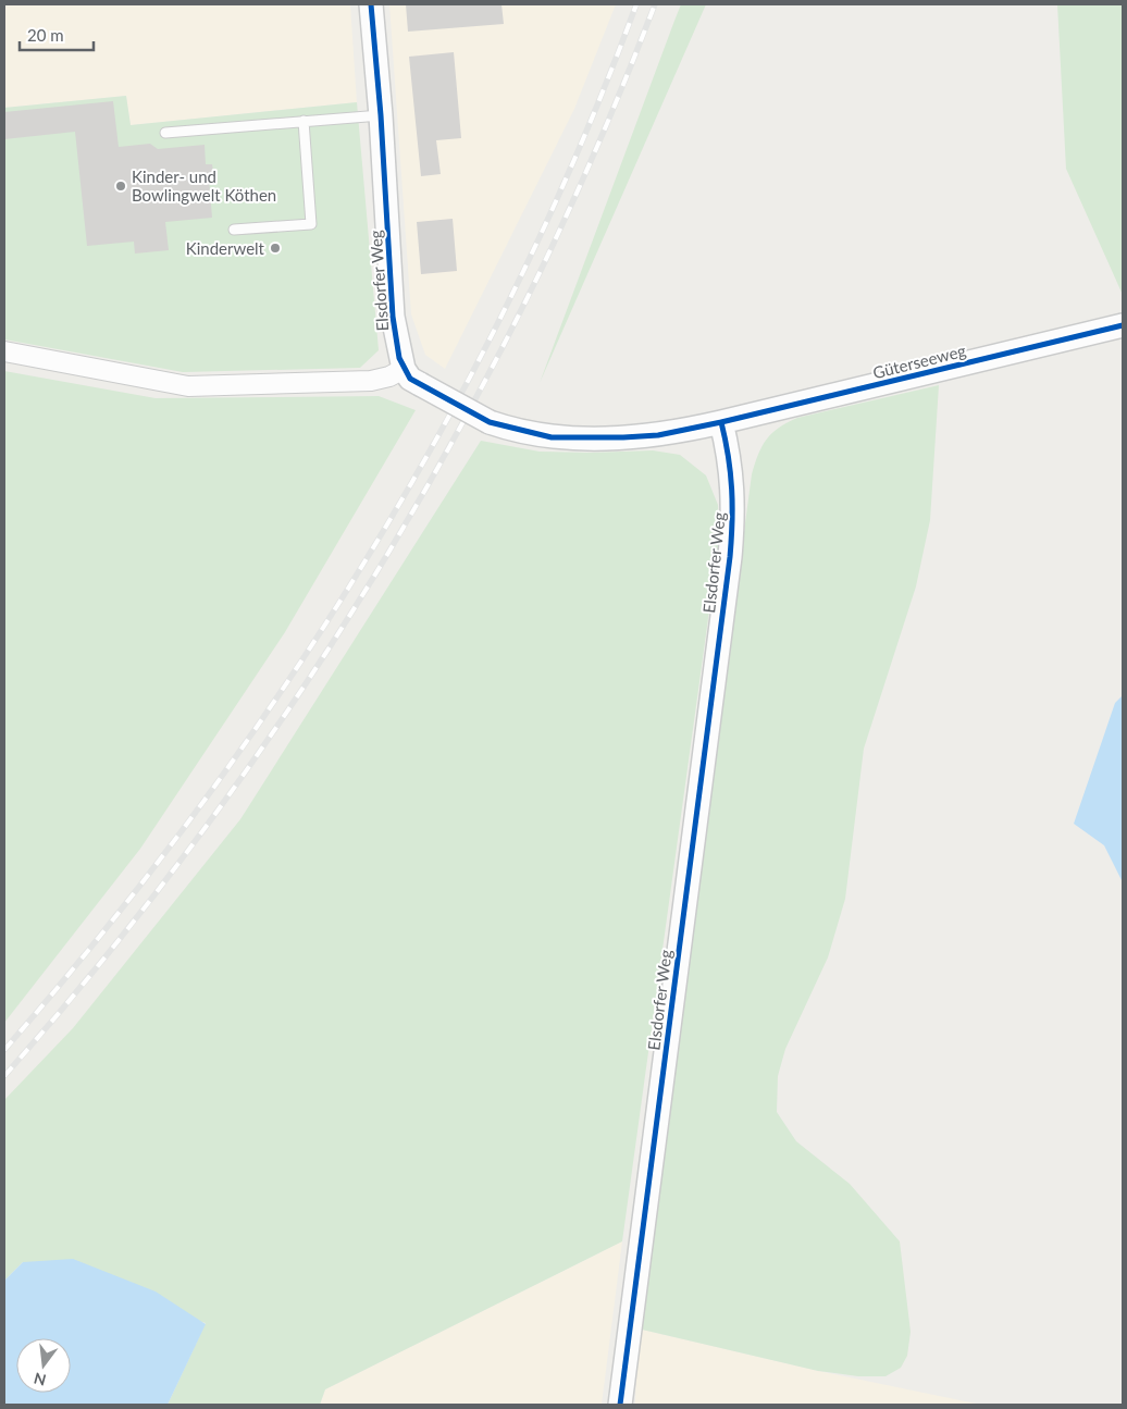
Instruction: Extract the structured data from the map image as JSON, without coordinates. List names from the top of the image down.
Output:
{
  "streets": {
    "street": ["Elsdorfer Weg", "Güterseeweg"]
  },
  "crossings": [
    ["Elsdorfer Weg", "Güterseeweg"]
  ],
  "places": ["Kinder- und Bowlingwelt Köthen", "Kinderwelt"],
  "scale_bar": "20 m",
  "north": "bottom"
}
